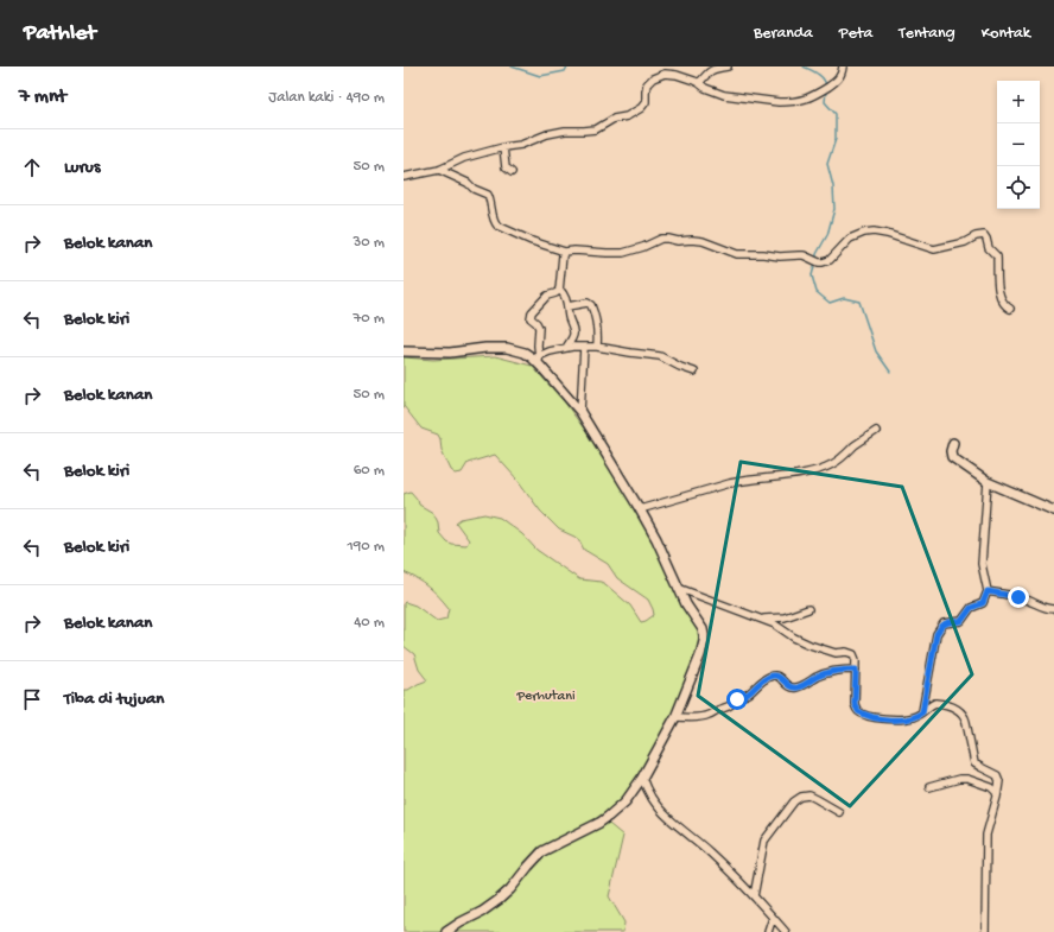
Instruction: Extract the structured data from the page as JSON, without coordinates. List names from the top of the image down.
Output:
{
  "parks": ["Perhutani"],
  "page": {
    "header": "Pathlet",
    "nav": [
      "Beranda",
      "Peta",
      "Tentang",
      "Kontak"
    ],
    "heading": ["7 mnt", "Jalan kaki · 490 m"],
    "map_buttons": ["+", "−"],
    "list": [
      ["Lurus", "50 m"],
      ["Belok kanan", "30 m"],
      ["Belok kiri", "70 m"],
      ["Belok kanan", "50 m"],
      ["Belok kiri", "60 m"],
      ["Belok kiri", "190 m"],
      ["Belok kanan", "40 m"],
      "Tiba di tujuan"
    ]
  }
}
